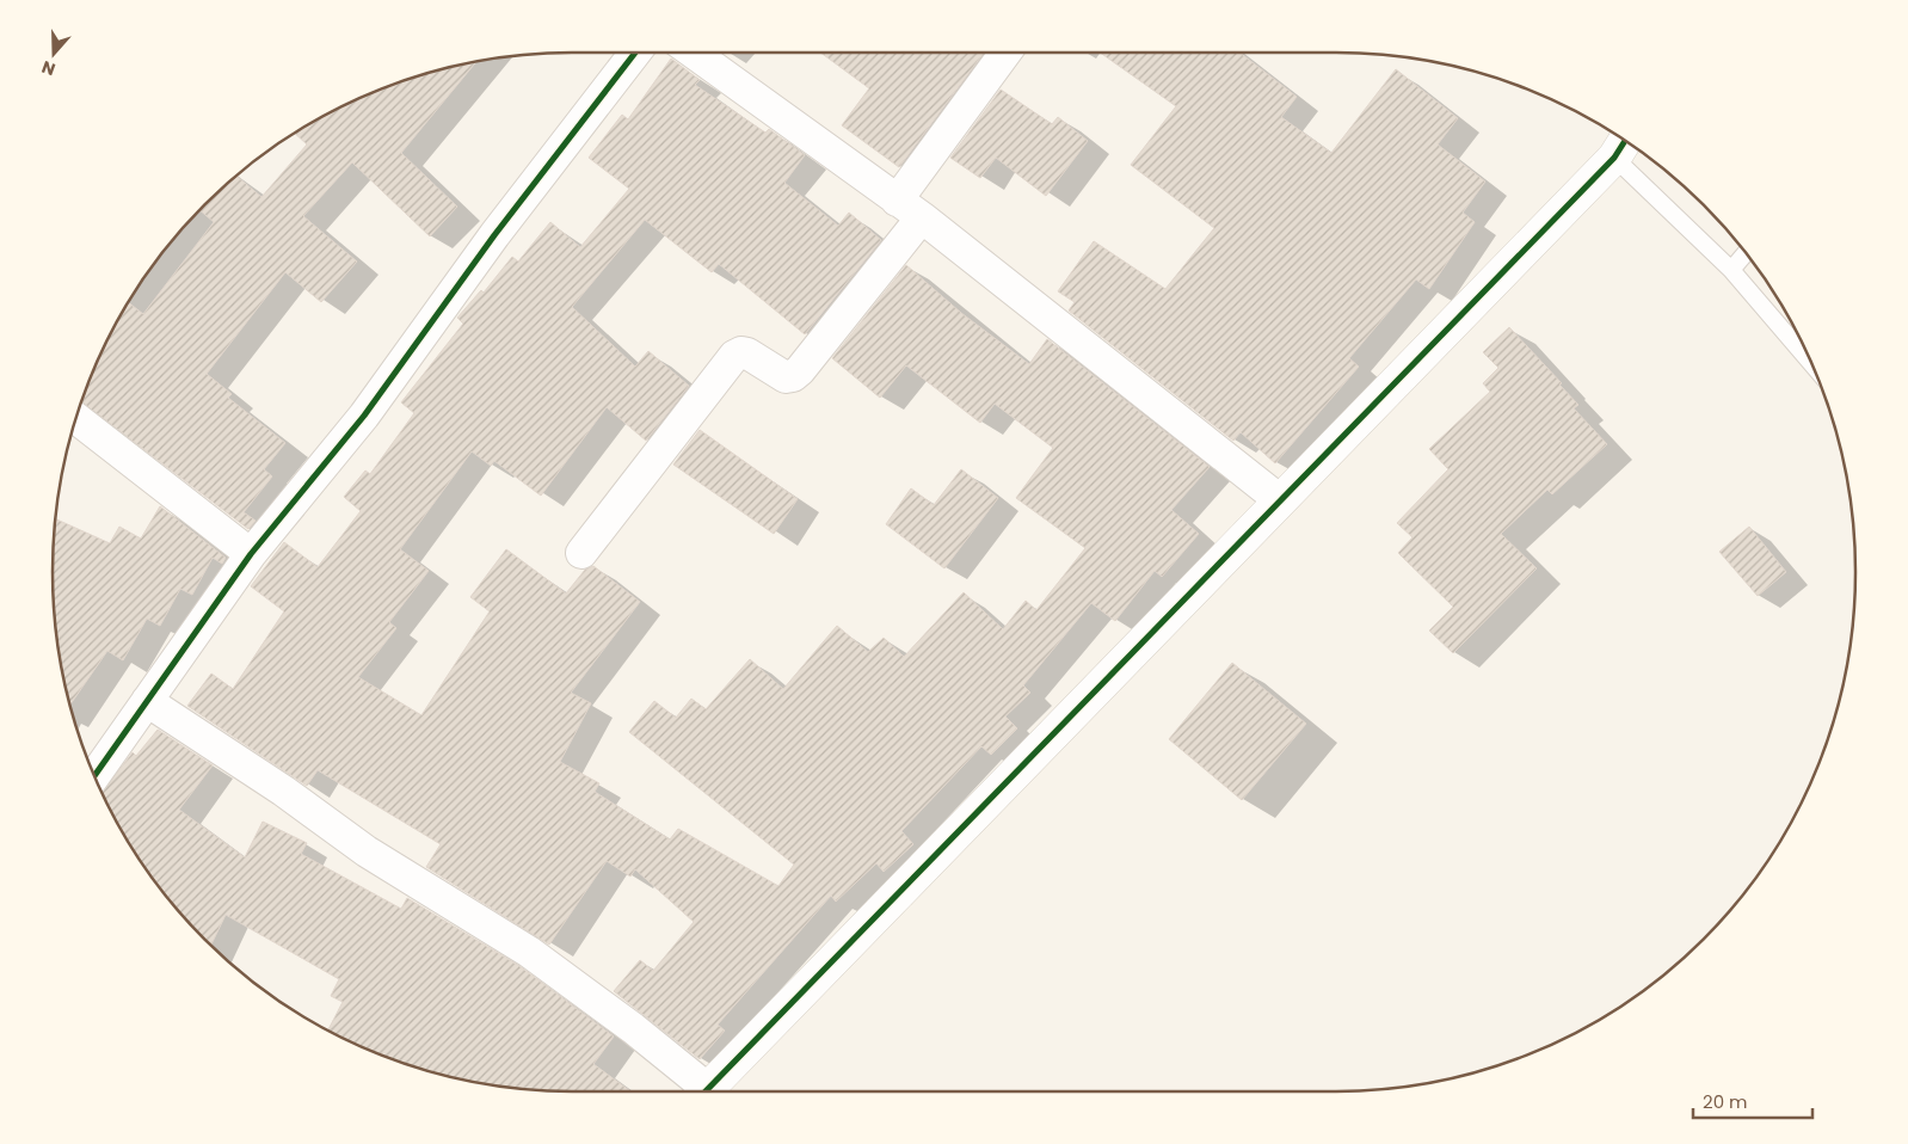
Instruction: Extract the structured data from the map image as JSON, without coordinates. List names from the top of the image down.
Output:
{
  "scale_bar": "20 m",
  "north": "bottom"
}
